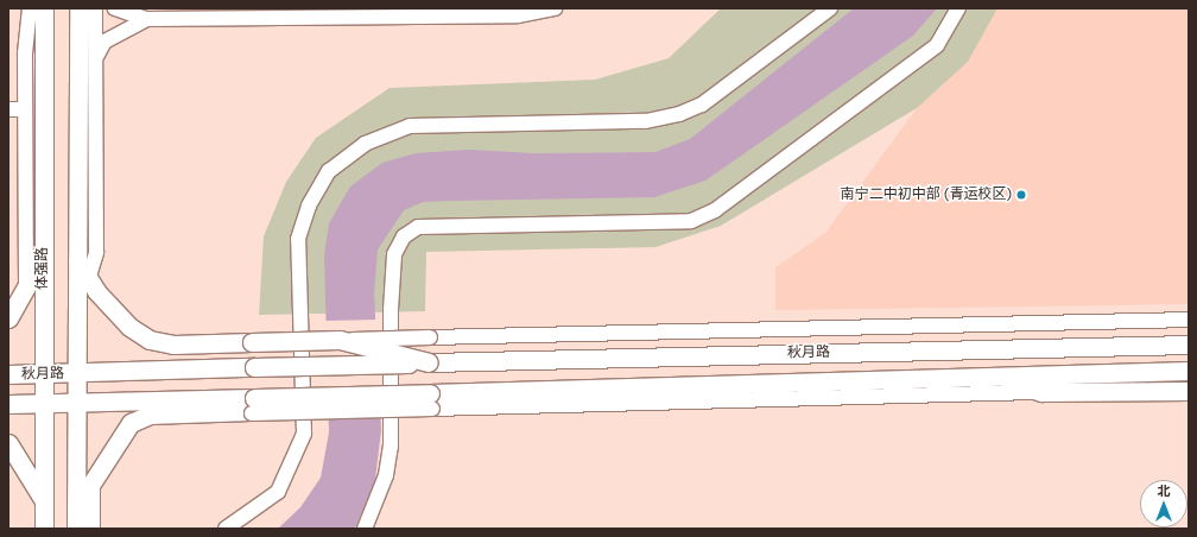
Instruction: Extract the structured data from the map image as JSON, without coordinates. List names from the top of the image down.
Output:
{
  "streets": {
    "main road": ["体强路", "秋月路"]
  },
  "crossings": [
    ["体强路", "秋月路"]
  ],
  "places": ["南宁二中初中部 (青运校区)"],
  "north": "top"
}
